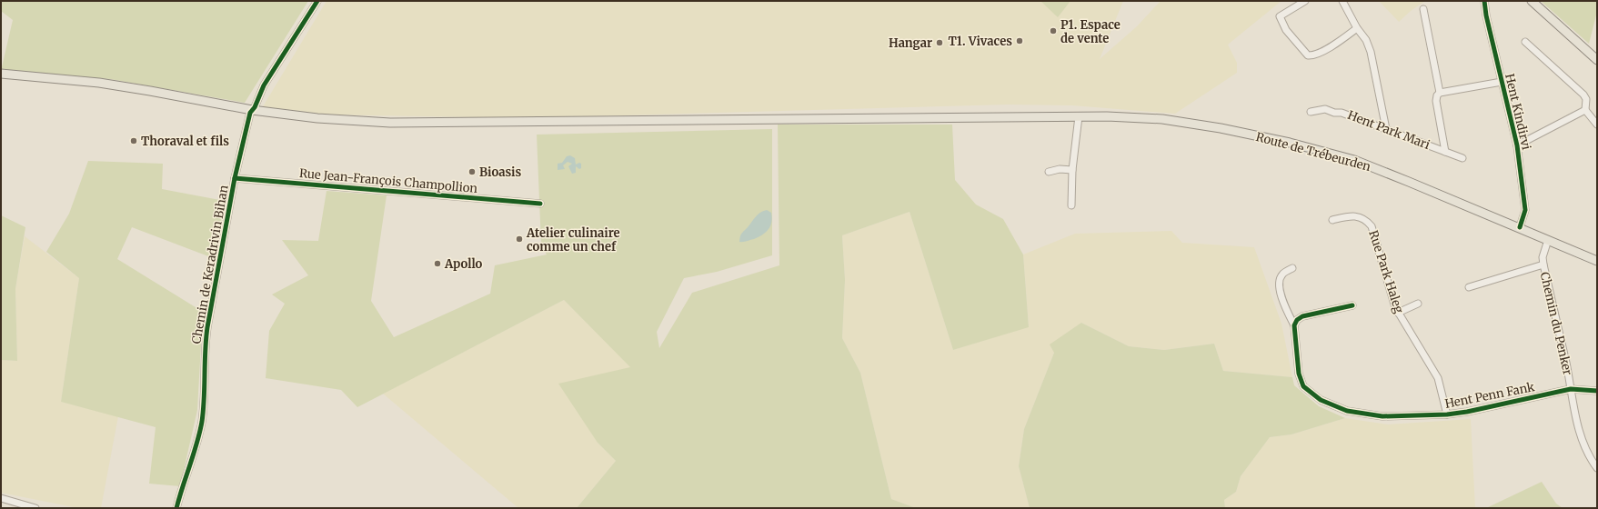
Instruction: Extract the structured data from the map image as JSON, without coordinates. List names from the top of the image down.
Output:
{
  "streets": {
    "main road": ["Route de Trébeurden"],
    "street": [
      "Hent Kindirvi",
      "Hent Park Mari",
      "Rue Jean-François Champollion",
      "Chemin de Keradrivin Bihan",
      "Rue Park Haleg",
      "Chemin du Penker",
      "Hent Penn Fank"
    ]
  },
  "crossings": [
    ["Hent Kindirvi", "Route de Trébeurden"],
    ["Route de Trébeurden", "Chemin de Keradrivin Bihan"],
    ["Route de Trébeurden", "Chemin du Penker"],
    ["Rue Jean-François Champollion", "Chemin de Keradrivin Bihan"],
    ["Rue Park Haleg", "Hent Penn Fank"],
    ["Chemin du Penker", "Hent Penn Fank"]
  ],
  "places": [
    "P1. Espace de vente",
    "T1. Vivaces",
    "Hangar",
    "Thoraval et fils",
    "Bioasis",
    "Atelier culinaire comme un chef",
    "Apollo"
  ]
}
